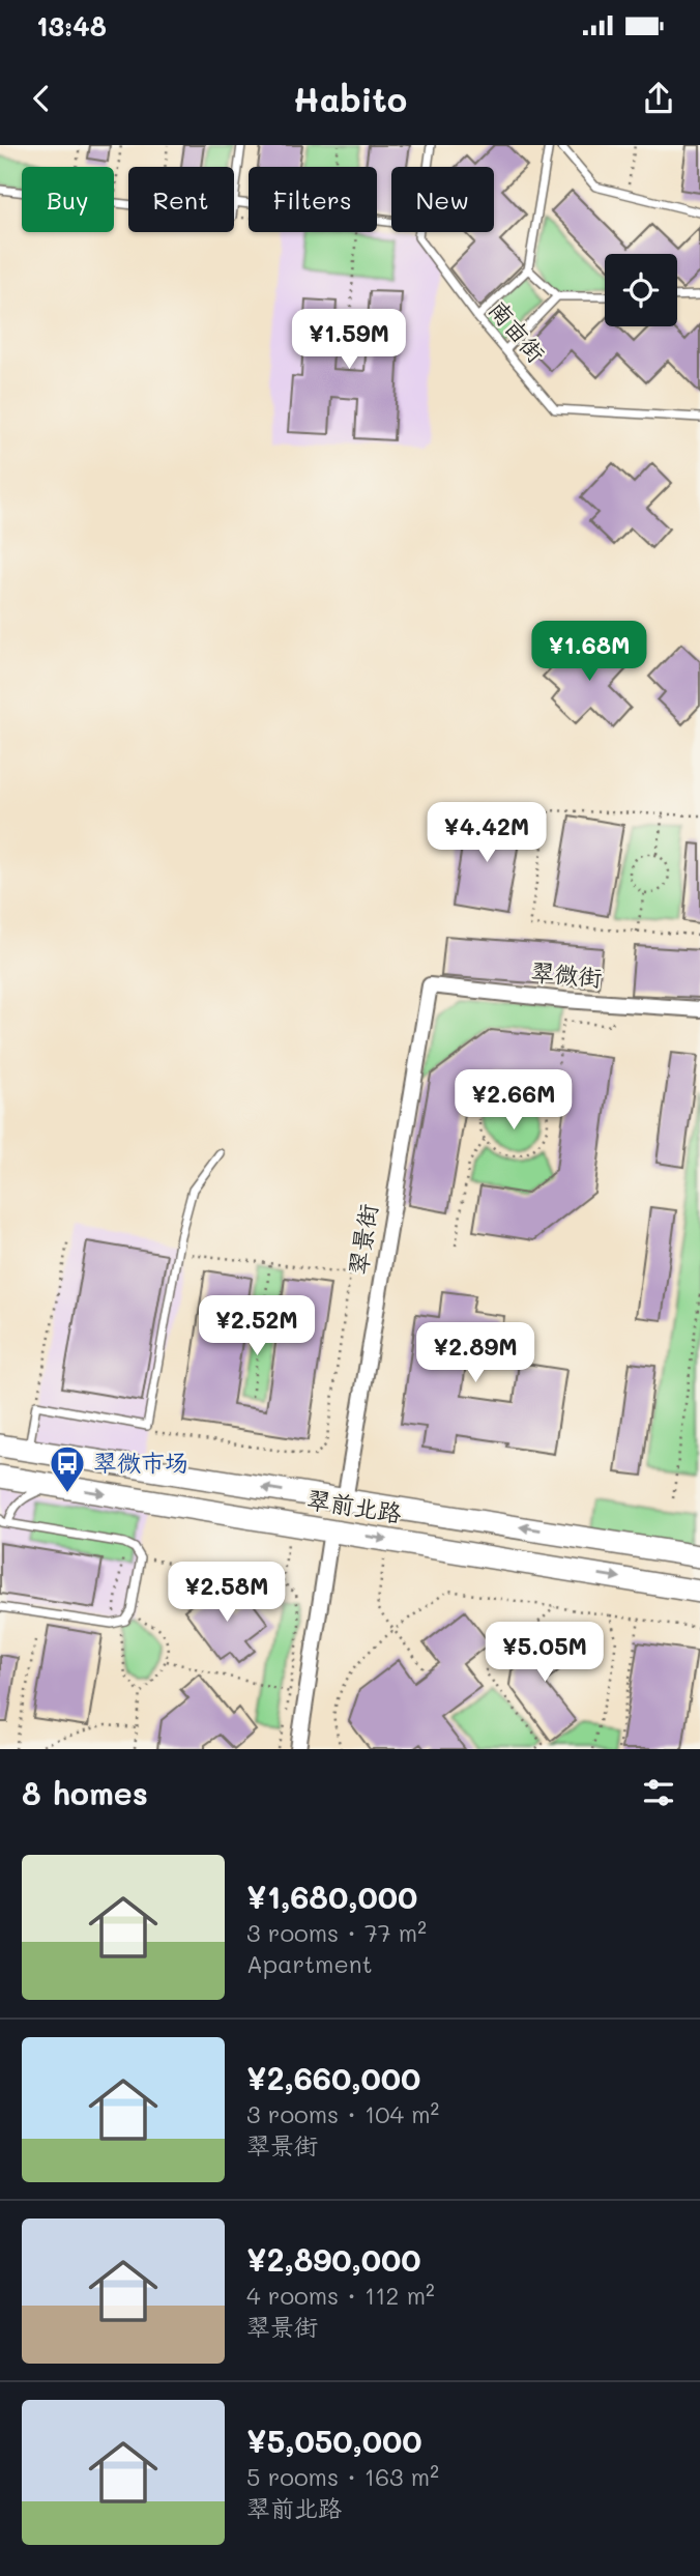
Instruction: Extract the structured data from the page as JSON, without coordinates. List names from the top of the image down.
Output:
{
  "streets": {
    "main road": ["翠前北路"],
    "street": ["翠微街", "翠景街"],
    "lane": ["南亩街"]
  },
  "crossings": [
    ["翠微街", "翠景街"],
    ["翠景街", "翠前北路"]
  ],
  "places": {
    "bus stop": ["翠微市场"]
  },
  "page": {
    "status": "13:48",
    "header": "Habito",
    "chip": [
      "Buy",
      "Rent",
      "Filters",
      "New"
    ],
    "price": [
      "¥1.59M",
      "¥1.68M",
      "¥4.42M",
      "¥2.66M",
      "¥2.52M",
      "¥2.89M",
      "¥2.58M",
      "¥5.05M"
    ],
    "heading": "8 homes",
    "list": [
      {
        "name": "¥1,680,000",
        "note": "3 rooms · 77 m² · Apartment"
      },
      {
        "name": "¥2,660,000",
        "note": "3 rooms · 104 m² · 翠景街"
      },
      {
        "name": "¥2,890,000",
        "note": "4 rooms · 112 m² · 翠景街"
      },
      {
        "name": "¥5,050,000",
        "note": "5 rooms · 163 m² · 翠前北路"
      }
    ]
  }
}
